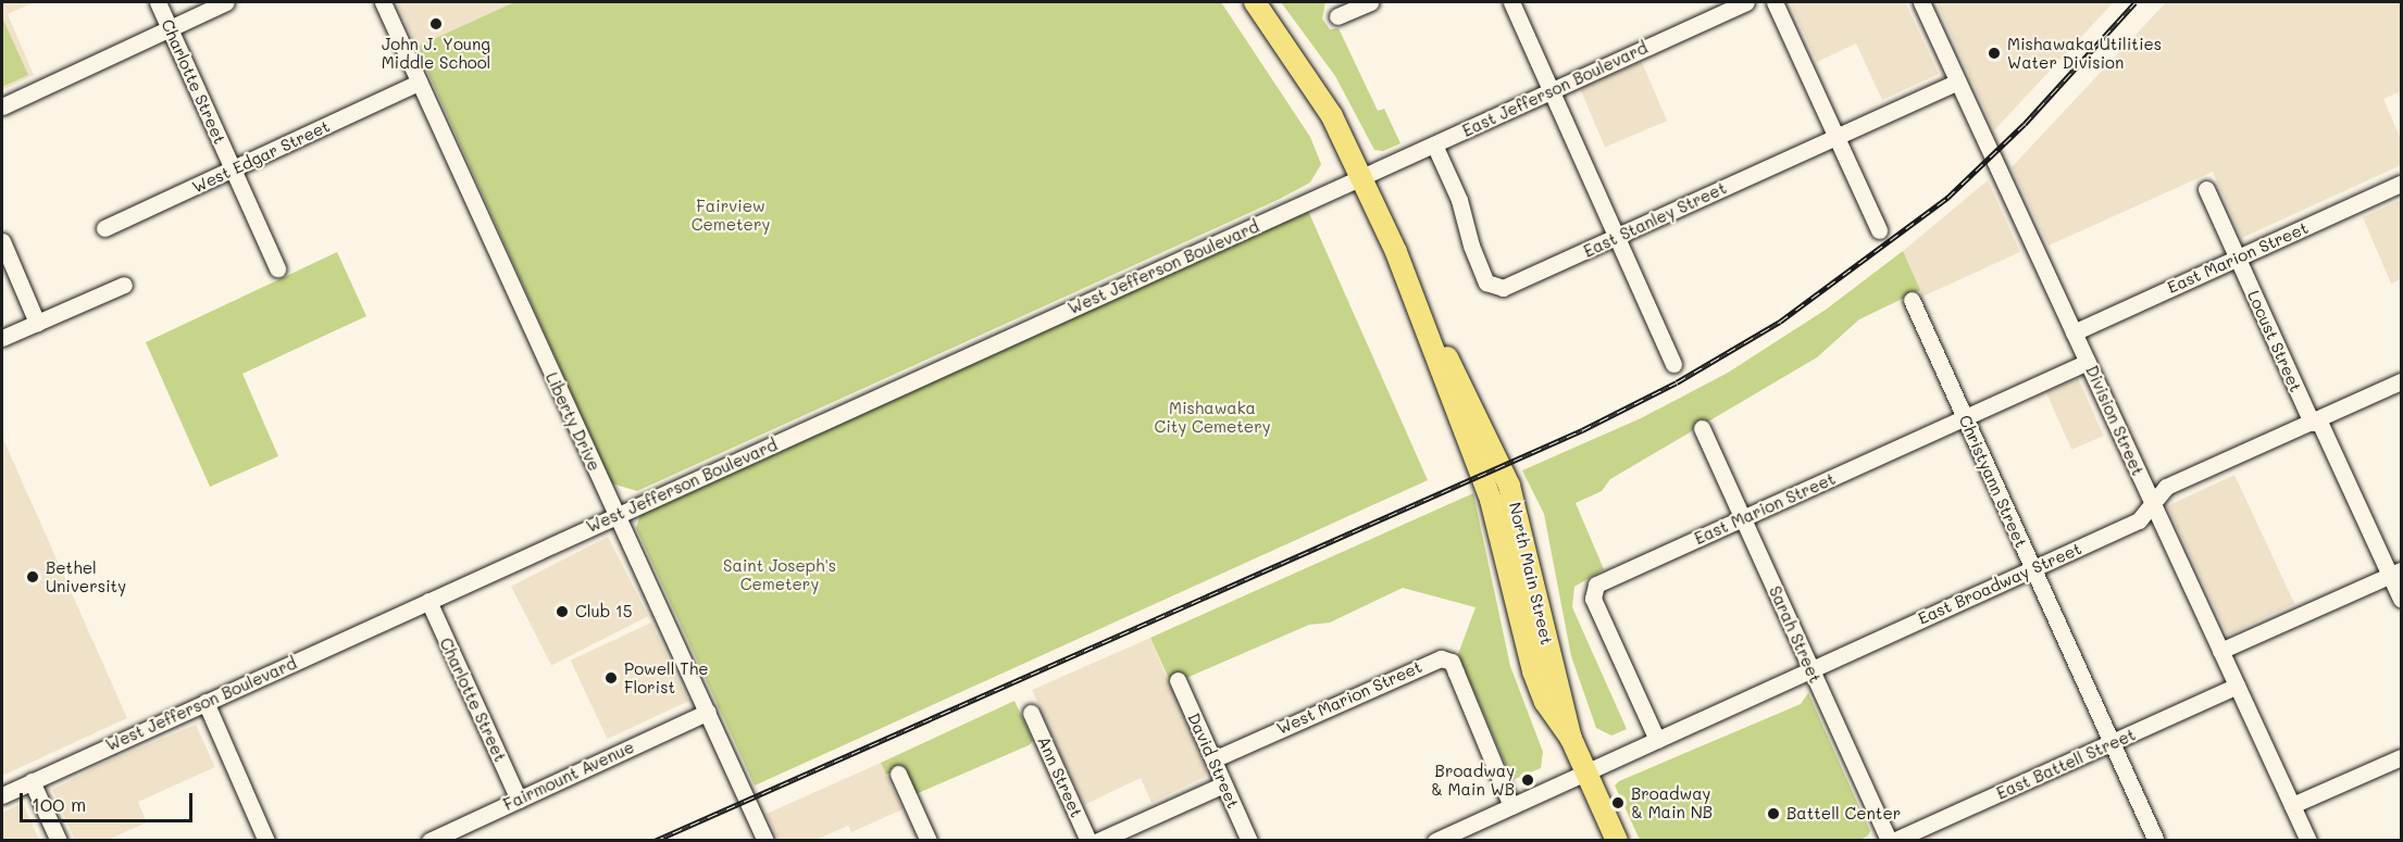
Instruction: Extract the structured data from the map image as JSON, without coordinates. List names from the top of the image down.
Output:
{
  "streets": {
    "main road": ["North Main Street"],
    "street": [
      "Charlotte Street",
      "East Jefferson Boulevard",
      "West Edgar Street",
      "East Stanley Street",
      "East Marion Street",
      "West Jefferson Boulevard",
      "Locust Street",
      "Division Street",
      "Liberty Drive",
      "Christyann Street",
      "East Broadway Street",
      "Sarah Street",
      "West Marion Street",
      "David Street",
      "East Battell Street",
      "Fairmount Avenue",
      "Ann Street"
    ]
  },
  "crossings": [
    ["Charlotte Street", "West Edgar Street"],
    ["Charlotte Street", "West Jefferson Boulevard"],
    ["Charlotte Street", "Fairmount Avenue"],
    ["East Jefferson Boulevard", "East Stanley Street"],
    ["East Jefferson Boulevard", "West Jefferson Boulevard"],
    ["East Jefferson Boulevard", "North Main Street"],
    ["West Edgar Street", "Liberty Drive"],
    ["East Stanley Street", "Division Street"],
    ["East Marion Street", "Locust Street"],
    ["East Marion Street", "Division Street"],
    ["East Marion Street", "Christyann Street"],
    ["East Marion Street", "East Broadway Street"],
    ["East Marion Street", "Sarah Street"],
    ["West Jefferson Boulevard", "Liberty Drive"],
    ["West Jefferson Boulevard", "North Main Street"],
    ["Locust Street", "East Broadway Street"],
    ["Division Street", "East Broadway Street"],
    ["Division Street", "East Battell Street"],
    ["Liberty Drive", "Fairmount Avenue"],
    ["Christyann Street", "East Broadway Street"],
    ["Christyann Street", "East Battell Street"],
    ["North Main Street", "East Broadway Street"],
    ["East Broadway Street", "Sarah Street"],
    ["East Broadway Street", "West Marion Street"],
    ["West Marion Street", "David Street"]
  ],
  "parks": ["Fairview Cemetery", "Mishawaka City Cemetery", "Saint Joseph's Cemetery"],
  "places": [
    "John J. Young Middle School",
    "Mishawaka Utilities Water Division",
    "Bethel University",
    "Club 15",
    "Powell The Florist",
    "Broadway & Main WB",
    "Broadway & Main NB",
    "Battell Center"
  ],
  "scale_bar": "100 m"
}
